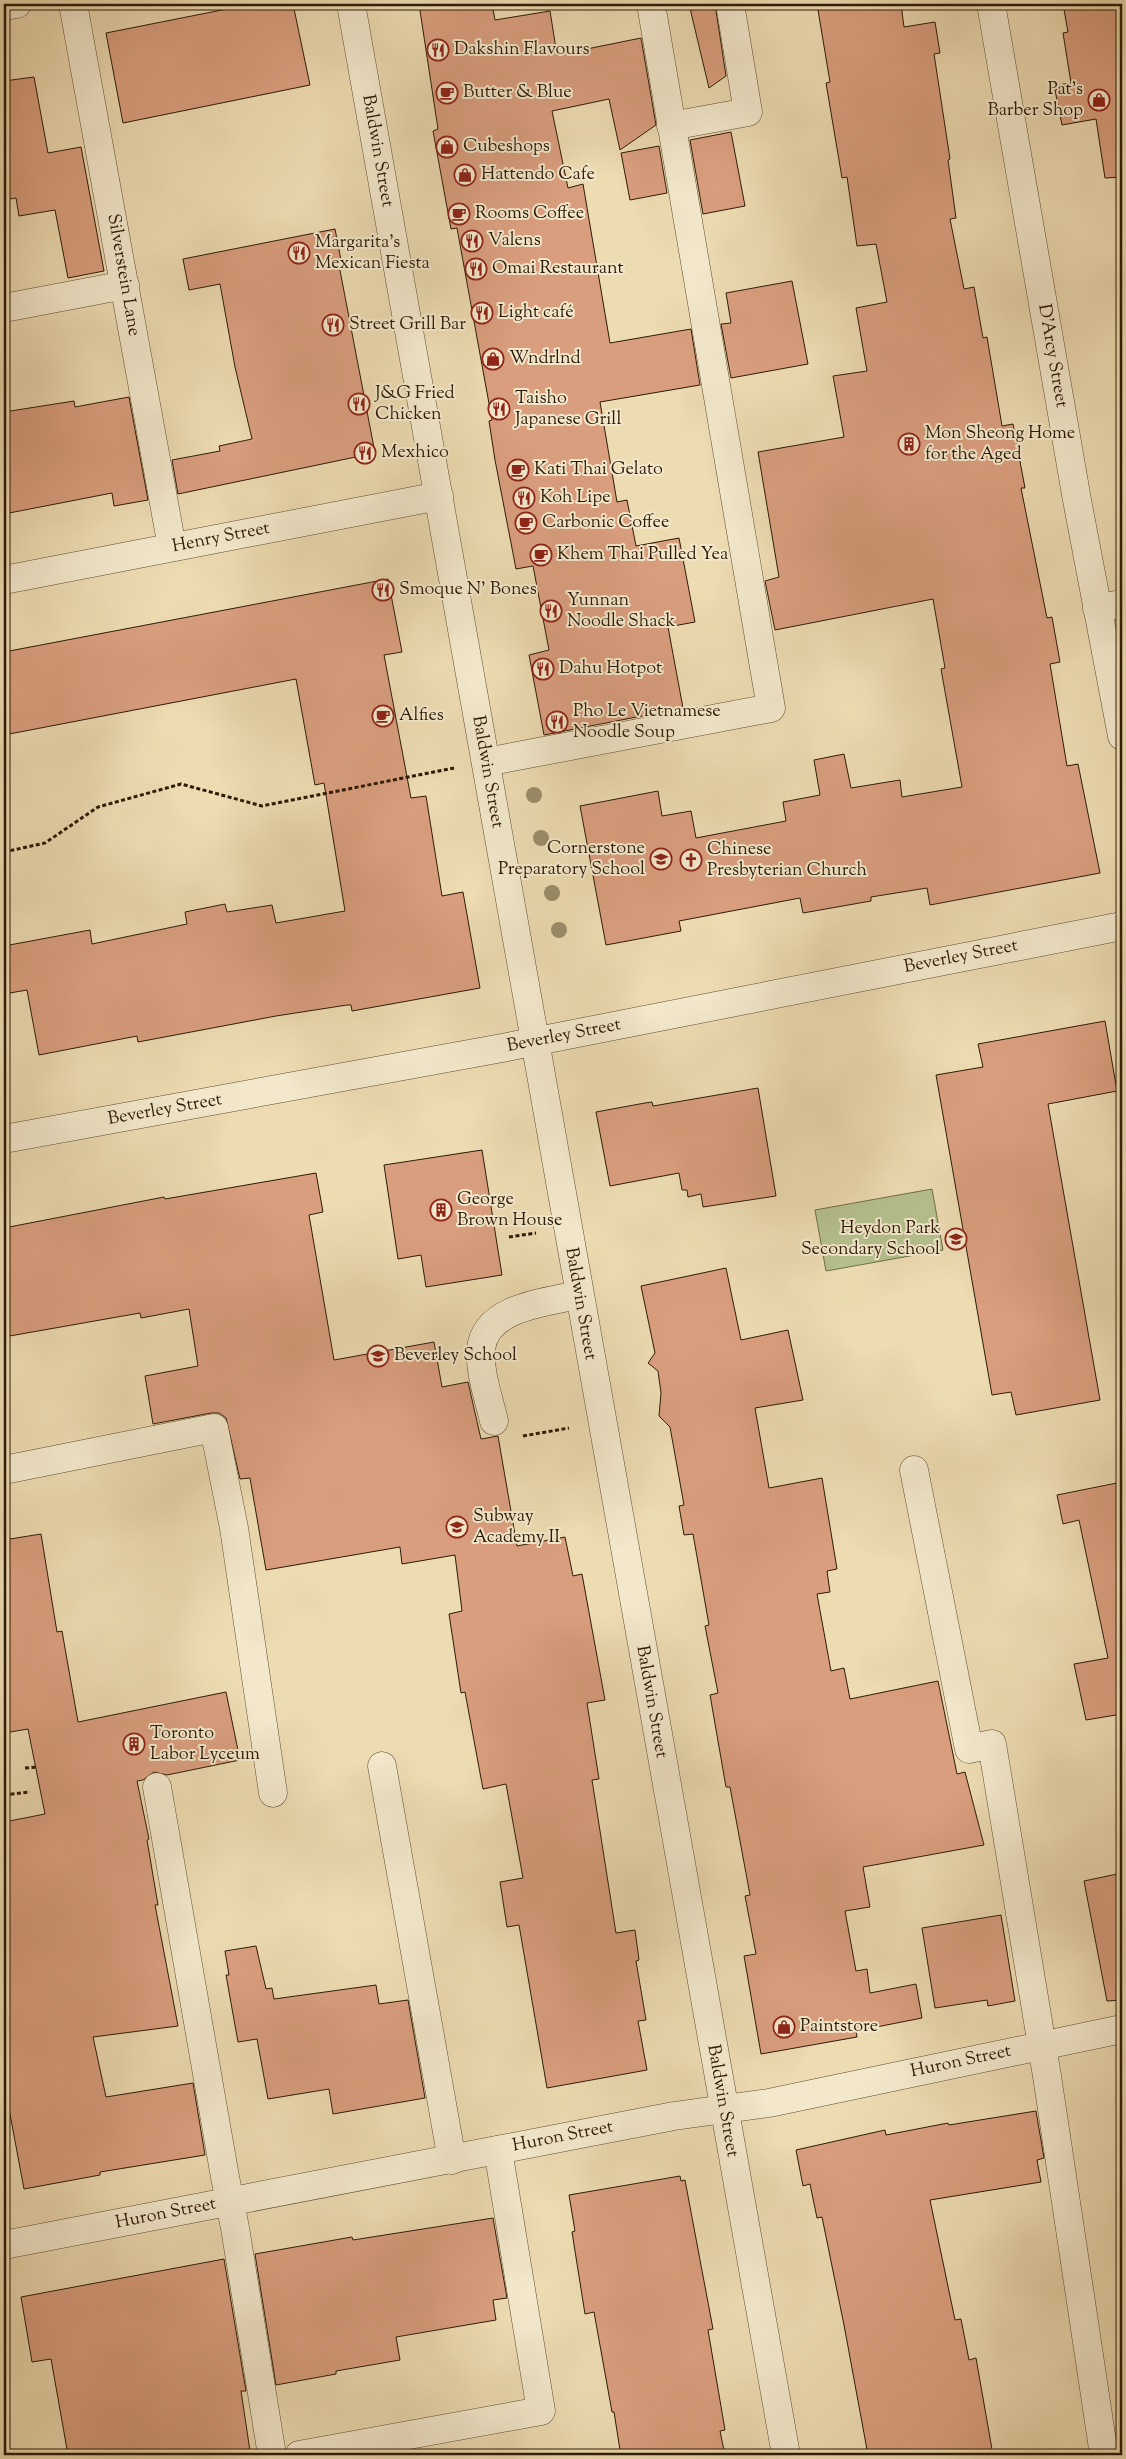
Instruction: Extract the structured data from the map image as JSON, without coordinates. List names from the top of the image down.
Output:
{
  "streets": {
    "street": [
      "Baldwin Street",
      "Silverstein Lane",
      "D'Arcy Street",
      "Henry Street",
      "Beverley Street",
      "Huron Street"
    ]
  },
  "crossings": [
    ["Baldwin Street", "Henry Street"],
    ["Baldwin Street", "Beverley Street"],
    ["Baldwin Street", "Huron Street"],
    ["Silverstein Lane", "Henry Street"]
  ],
  "places": {
    "restaurant": [
      "Dakshin Flavours",
      "Valens",
      "Margarita's Mexican Fiesta",
      "Omai Restaurant",
      "Light café",
      "Street Grill Bar",
      "J&G Fried Chicken",
      "Taisho Japanese Grill",
      "Mexhico",
      "Koh Lipe",
      "Smoque N' Bones",
      "Yunnan Noodle Shack",
      "Dahu Hotpot",
      "Pho Le Vietnamese Noodle Soup"
    ],
    "cafe": [
      "Butter & Blue",
      "Rooms Coffee",
      "Kati Thai Gelato",
      "Carbonic Coffee",
      "Khem Thai Pulled Yea",
      "Alfies"
    ],
    "shop": [
      "Pat's Barber Shop",
      "Cubeshops",
      "Hattendo Cafe",
      "Wndrlnd",
      "Paintstore"
    ],
    "building": ["Mon Sheong Home for the Aged", "George Brown House", "Toronto Labor Lyceum"],
    "school or university": [
      "Cornerstone Preparatory School",
      "Heydon Park Secondary School",
      "Beverley School",
      "Subway Academy II"
    ],
    "church": ["Chinese Presbyterian Church"]
  }
}
